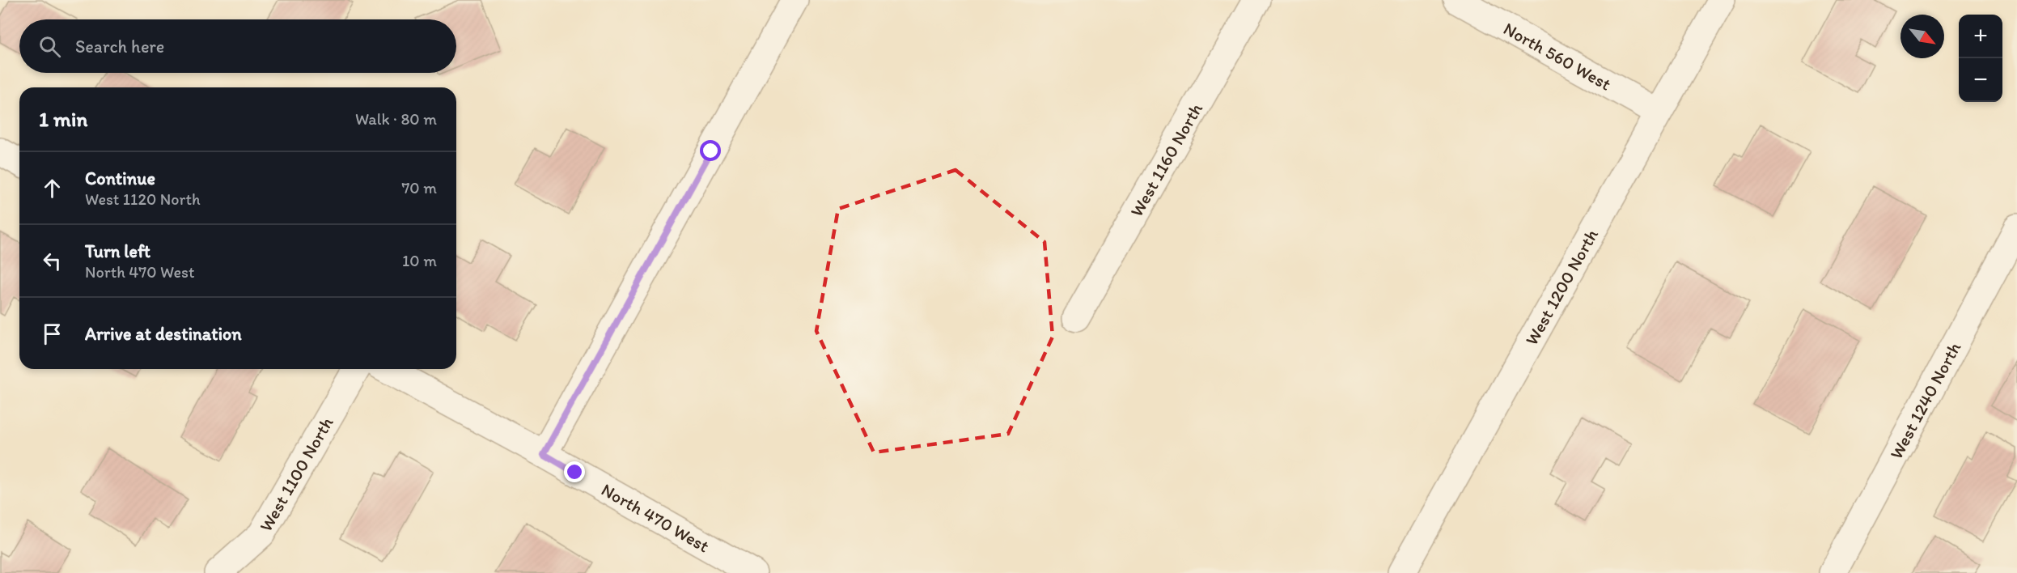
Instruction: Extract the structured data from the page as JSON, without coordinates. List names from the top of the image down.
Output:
{
  "streets": {
    "street": [
      "North 560 West",
      "West 1160 North",
      "West 1200 North",
      "West 1240 North",
      "West 1100 North",
      "North 470 West"
    ]
  },
  "crossings": [
    ["North 560 West", "West 1200 North"]
  ],
  "north": "bottom right",
  "page": {
    "map_buttons": ["+", "−"],
    "search": "Search here",
    "heading": ["1 min", "Walk · 80 m"],
    "list": [
      ["Continue", "West 1120 North", "70 m"],
      ["Turn left", "North 470 West", "10 m"],
      "Arrive at destination"
    ]
  }
}
